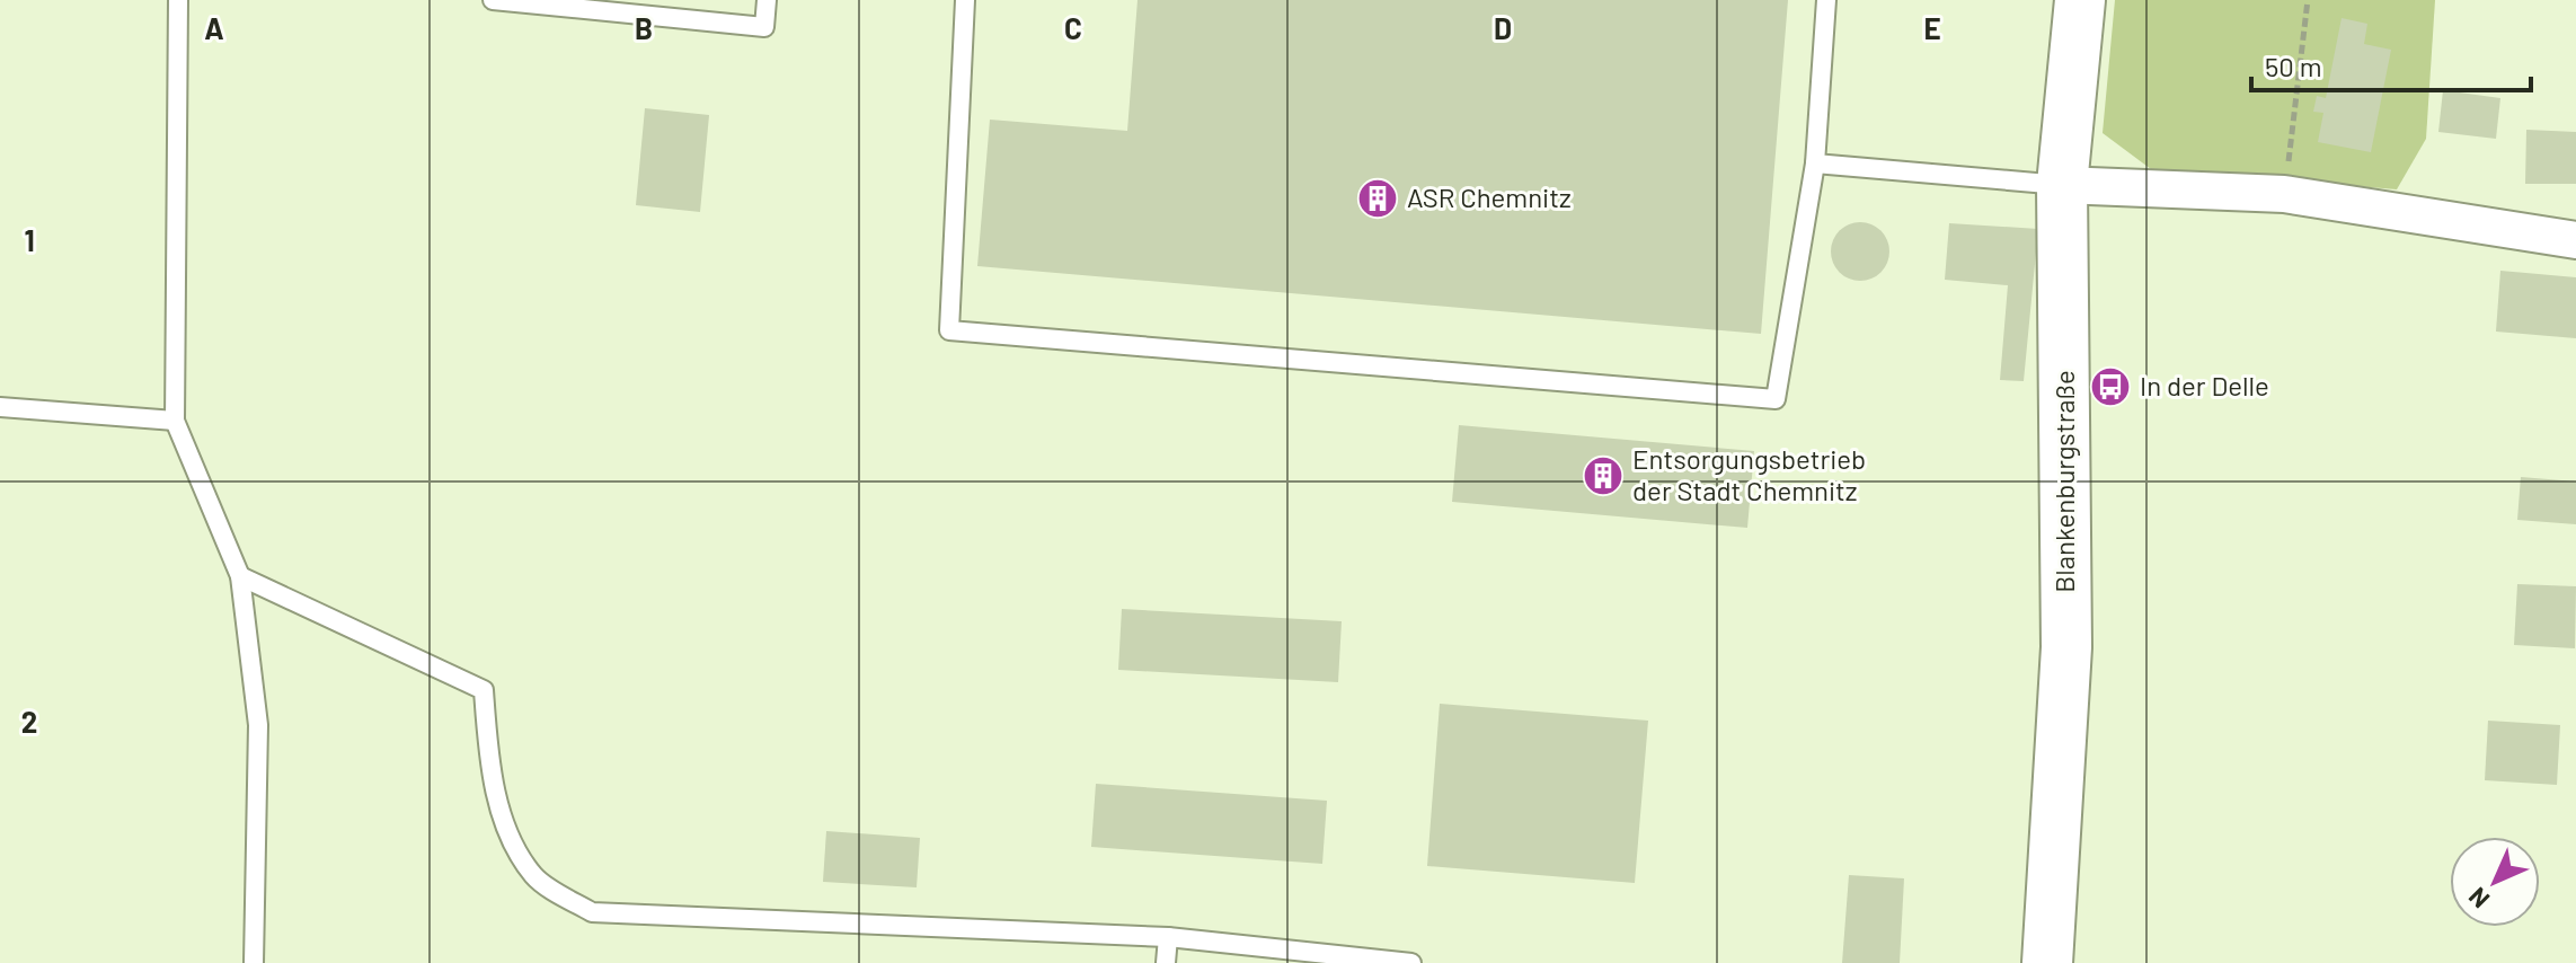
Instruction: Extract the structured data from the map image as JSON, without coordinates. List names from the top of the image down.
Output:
{
  "streets": {
    "main road": ["Blankenburgstraße"]
  },
  "places": {
    "building": ["ASR Chemnitz", "Entsorgungsbetrieb der Stadt Chemnitz"],
    "bus stop": ["In der Delle"]
  },
  "scale_bar": "50 m",
  "north": "bottom left",
  "grid": {
    "columns": [
      "A",
      "B",
      "C",
      "D",
      "E"
    ],
    "rows": ["1", "2"]
  }
}
